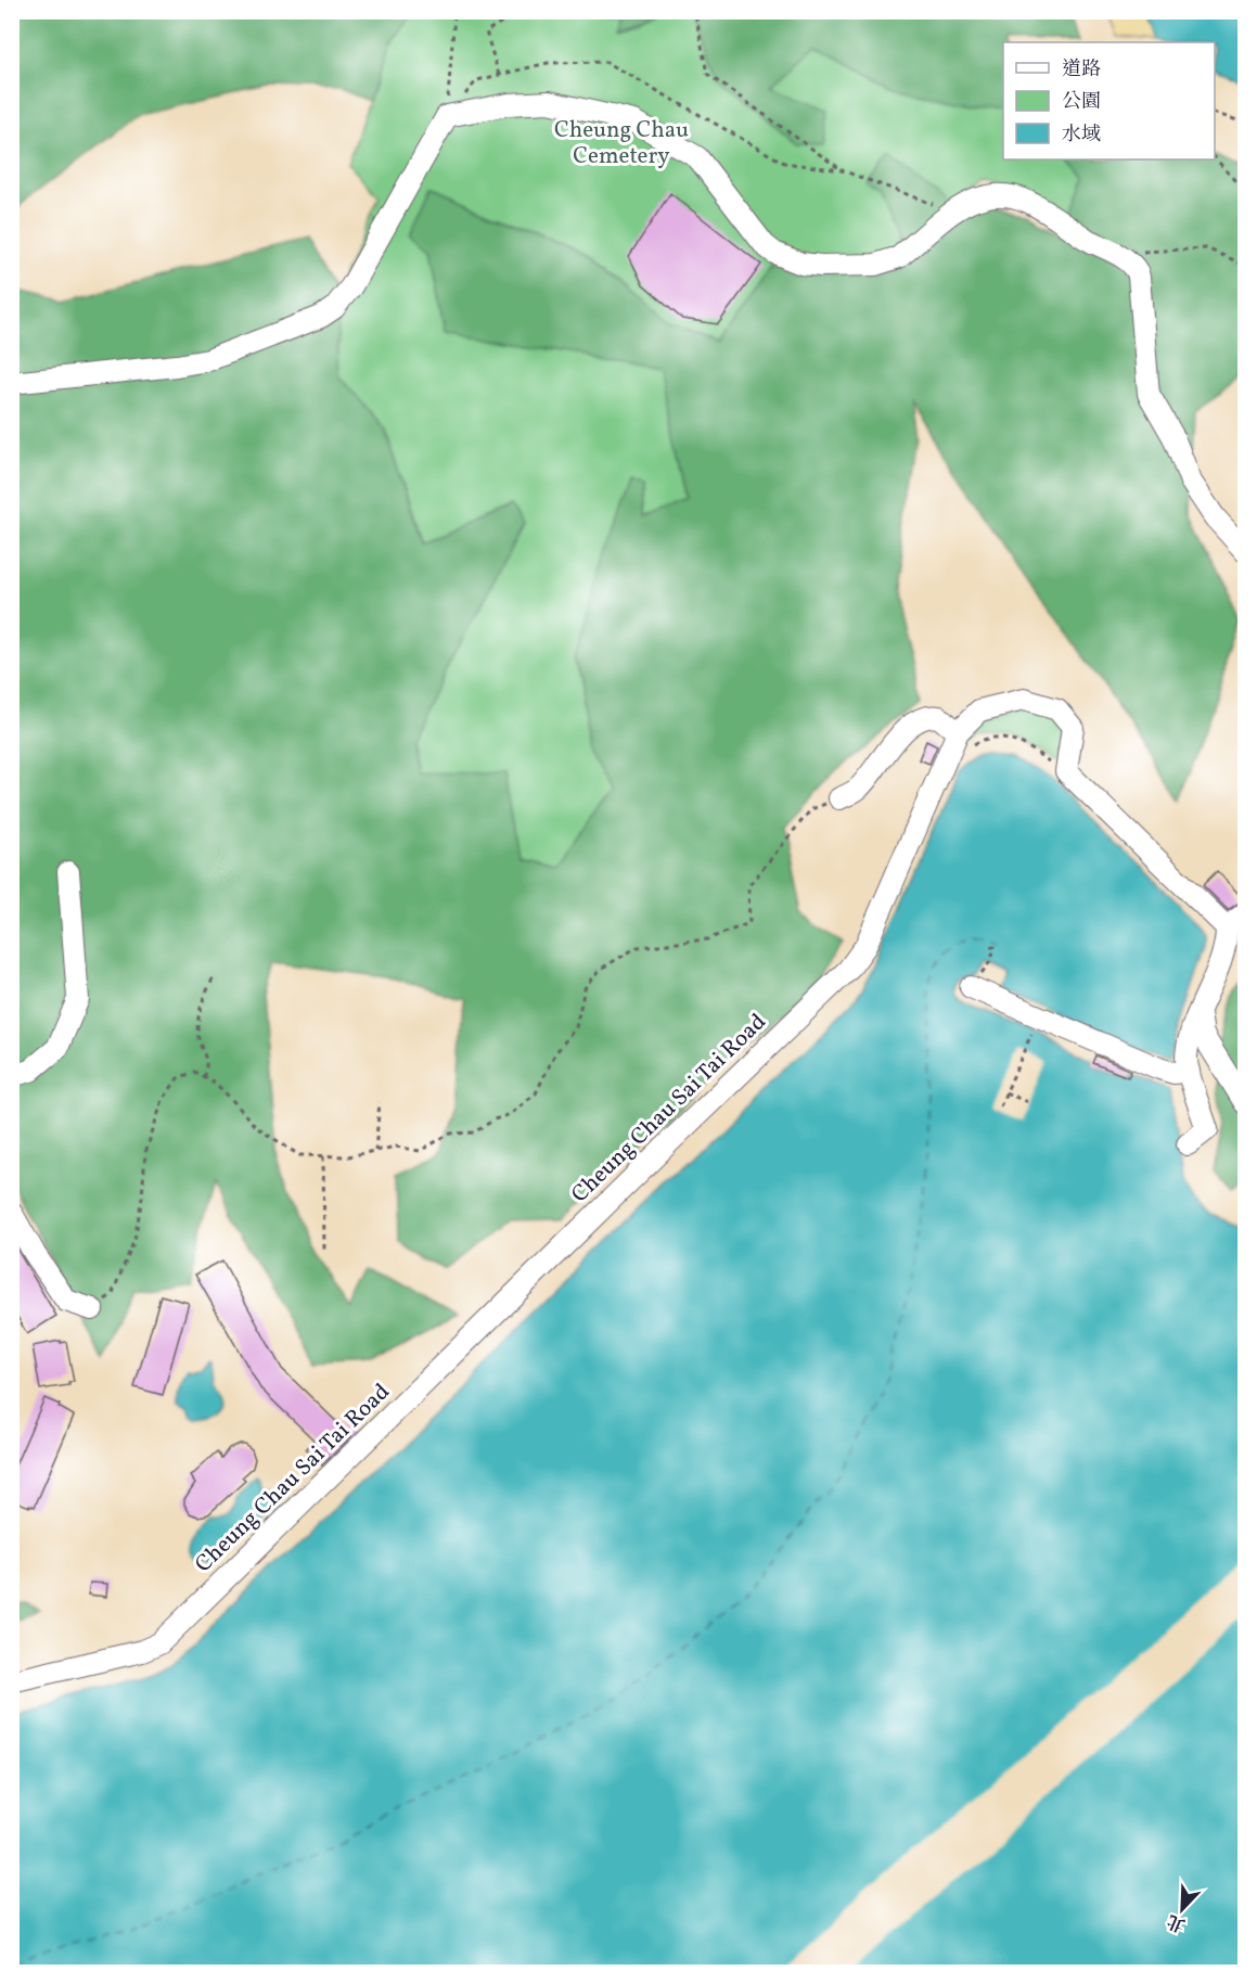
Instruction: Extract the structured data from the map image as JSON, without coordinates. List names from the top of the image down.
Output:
{
  "streets": {
    "street": ["Cheung Chau Sai Tai Road"]
  },
  "parks": ["Cheung Chau Cemetery"],
  "legend": ["道路", "公園", "水域"],
  "north": "bottom left"
}
